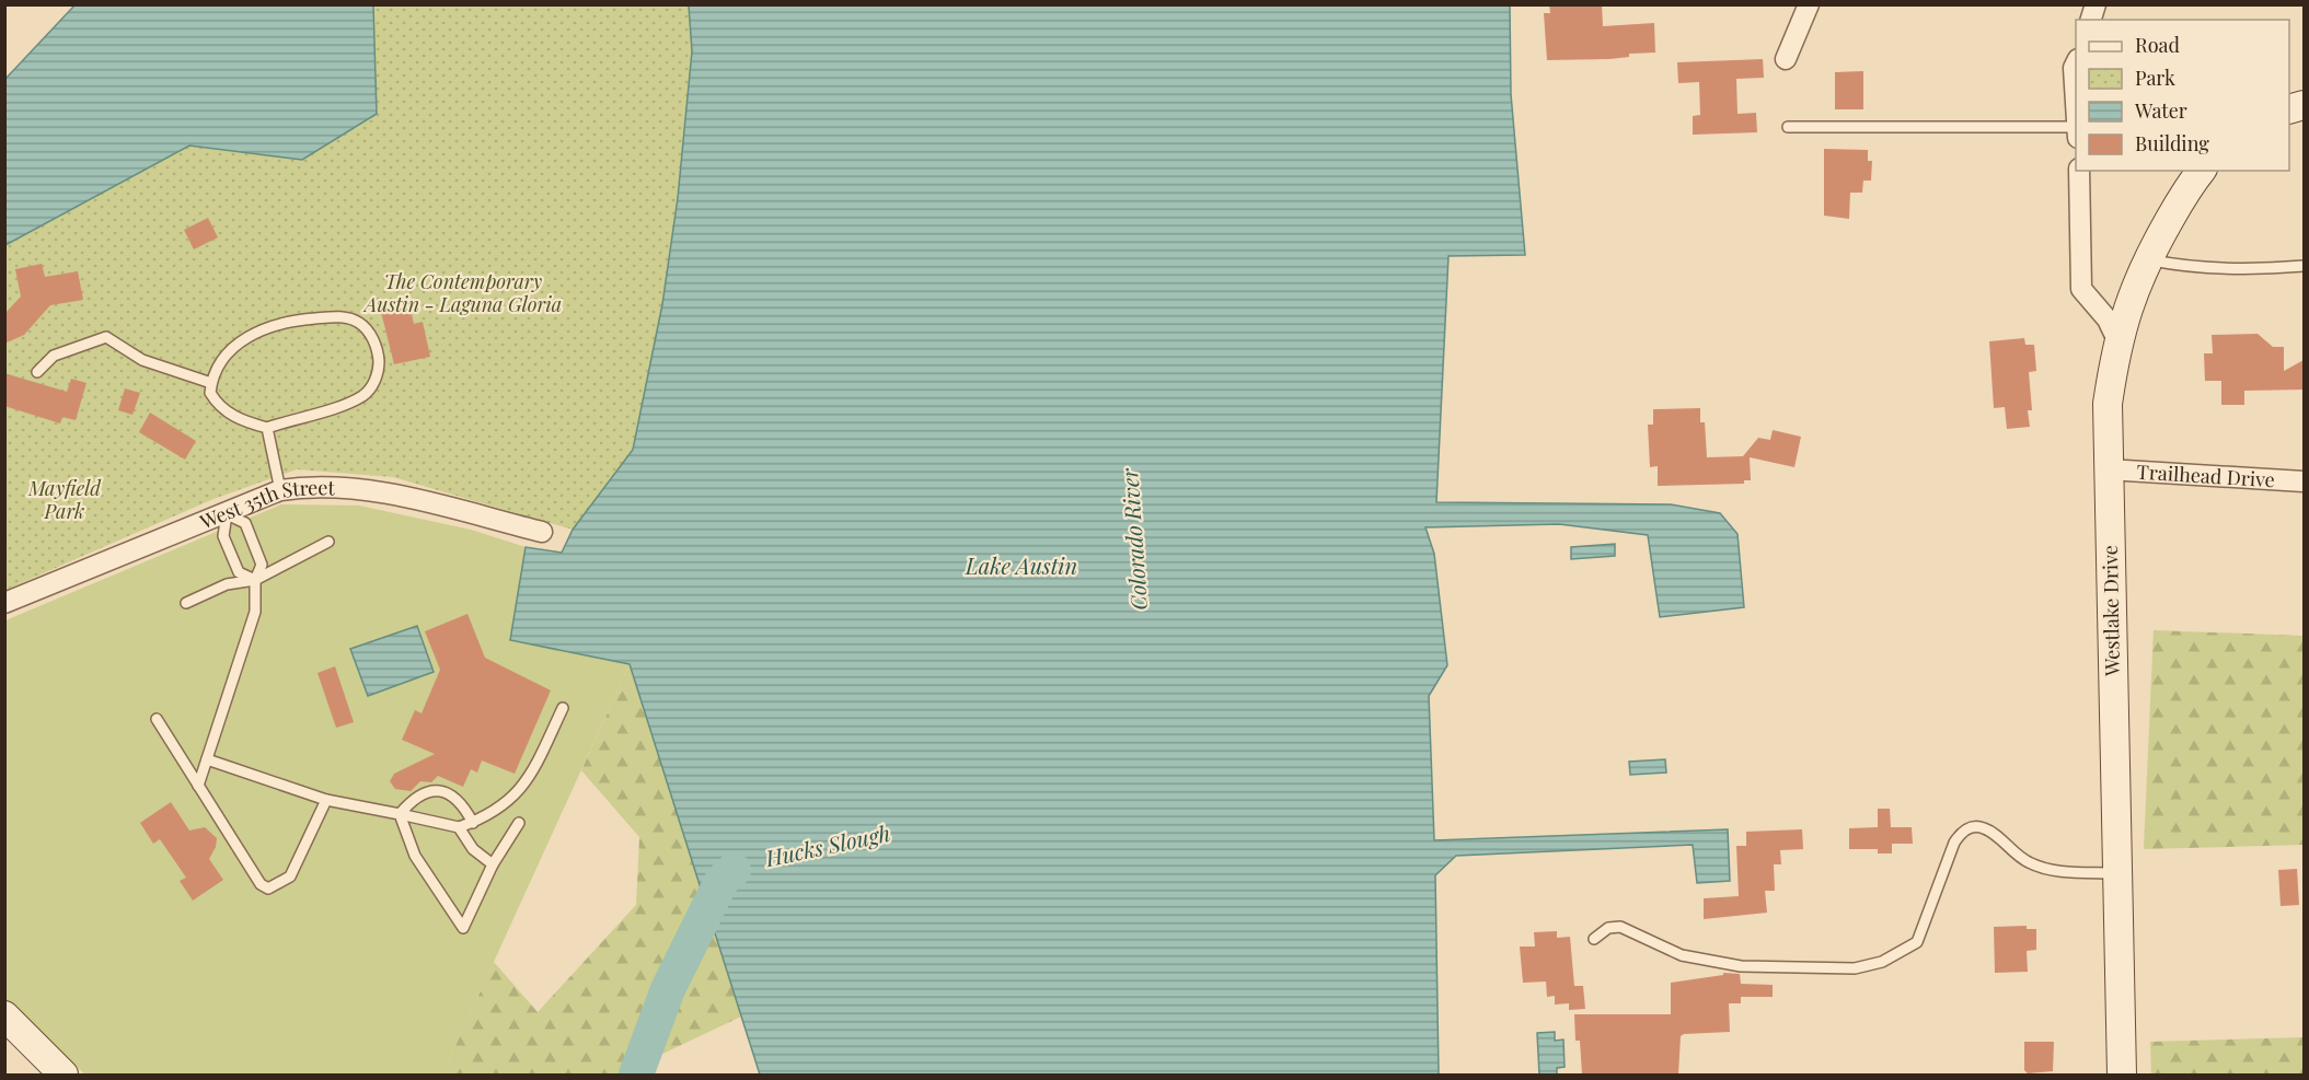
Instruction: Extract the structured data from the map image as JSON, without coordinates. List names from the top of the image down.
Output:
{
  "streets": {
    "street": ["Trailhead Drive", "West 35th Street", "Westlake Drive"]
  },
  "crossings": [
    ["Trailhead Drive", "Westlake Drive"]
  ],
  "water": ["Colorado River", "Lake Austin", "Hucks Slough"],
  "parks": ["The Contemporary Austin - Laguna Gloria", "Mayfield Park"],
  "legend": [
    "Road",
    "Park",
    "Water",
    "Building"
  ]
}
